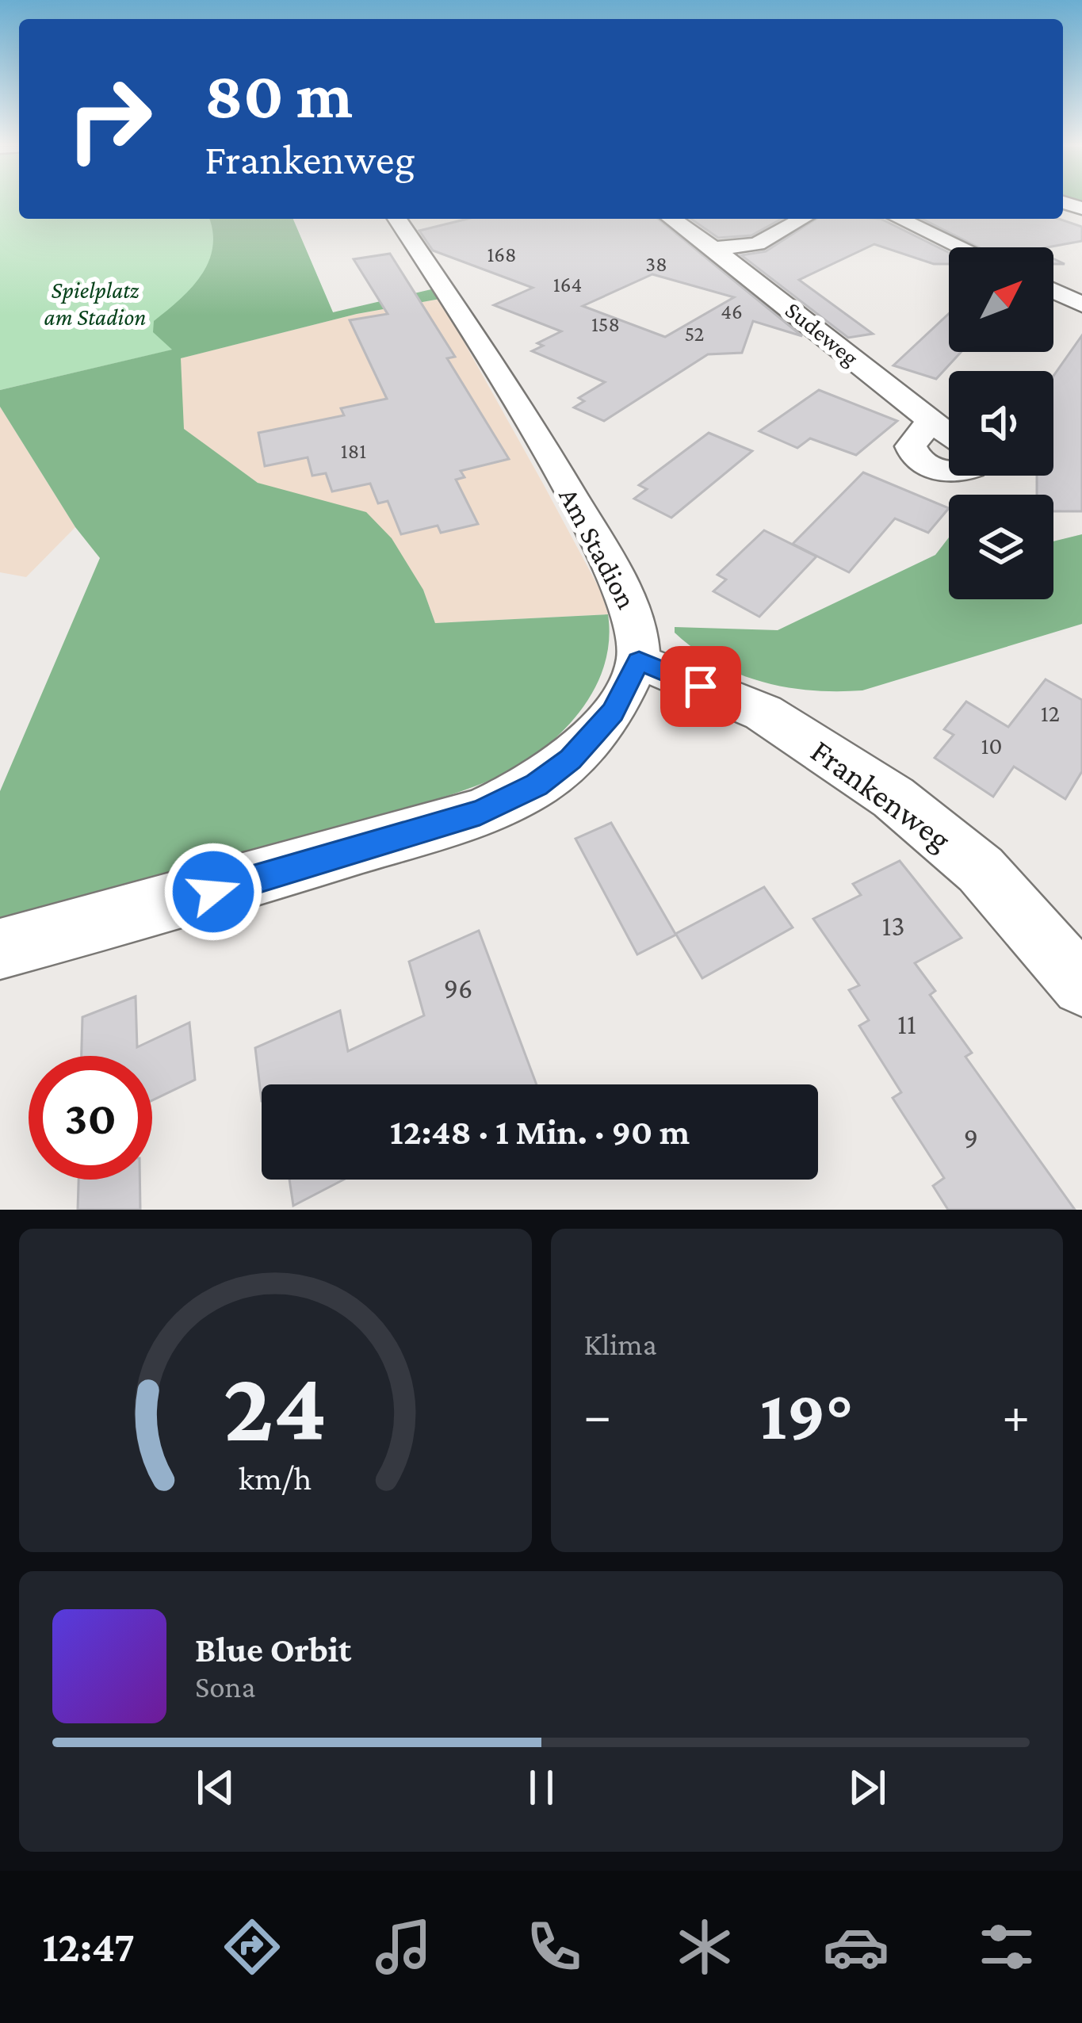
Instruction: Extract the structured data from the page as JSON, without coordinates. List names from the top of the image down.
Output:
{
  "streets": {
    "street": ["Sudeweg", "Am Stadion", "Frankenweg"]
  },
  "crossings": [
    ["Am Stadion", "Frankenweg"]
  ],
  "parks": ["Spielplatz am Stadion"],
  "house_numbers": [
    "168",
    "38",
    "164",
    "46",
    "158",
    "52",
    "181",
    "12",
    "10",
    "13",
    "96",
    "11",
    "9"
  ],
  "north": "top right",
  "page": {
    "turn": ["80 m", "Frankenweg"],
    "limit": "30",
    "trip": "12:48 · 1 Min. · 90 m",
    "tile": "Klima",
    "heat": ["−", "19°", "+"],
    "song": ["Blue Orbit", "Sona"],
    "tabs": "12:47",
    "gauge": ["24", "km/h"]
  }
}
